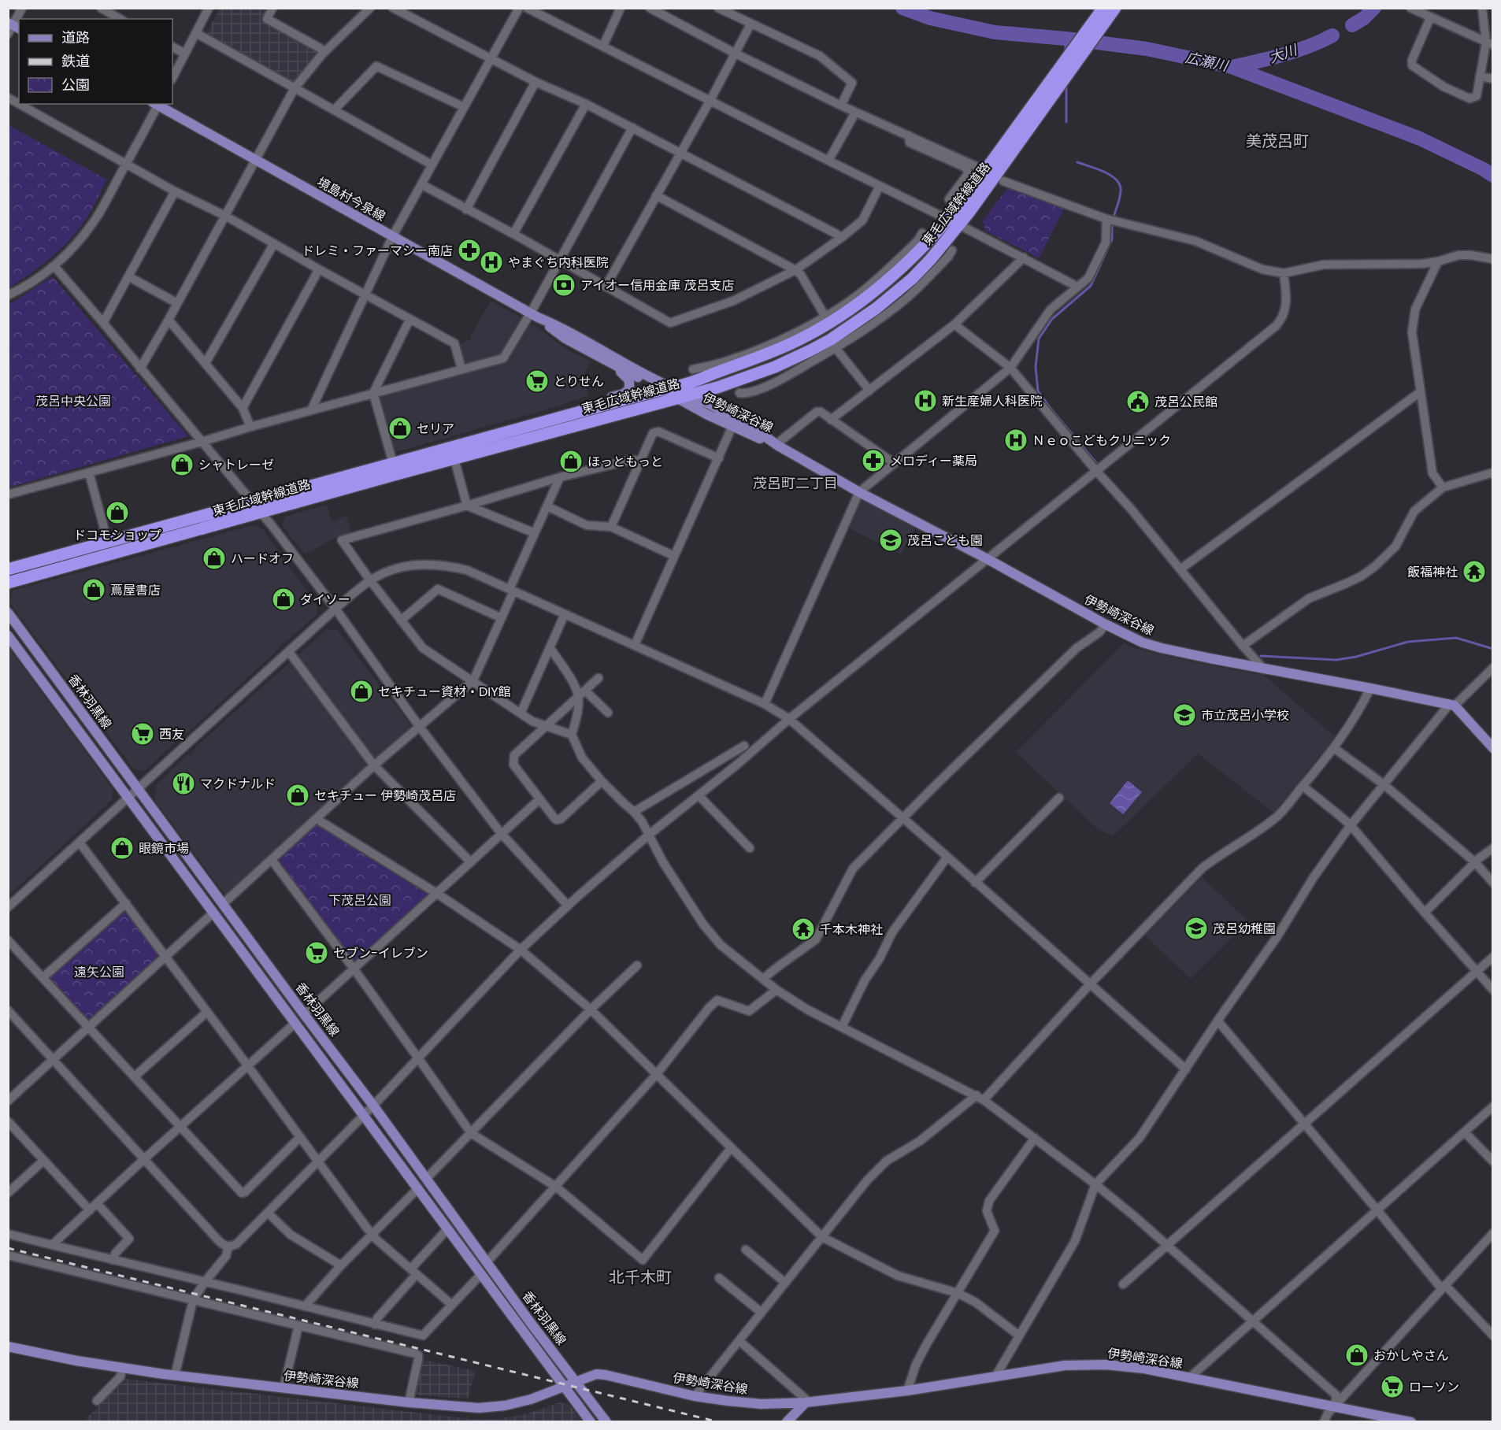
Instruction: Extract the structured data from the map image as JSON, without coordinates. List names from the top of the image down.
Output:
{
  "streets": {
    "highway": ["東毛広域幹線道路"],
    "main road": ["境島村今泉線", "伊勢崎深谷線", "香林羽黒線"]
  },
  "crossings": [
    ["境島村今泉線", "東毛広域幹線道路"],
    ["境島村今泉線", "伊勢崎深谷線"],
    ["東毛広域幹線道路", "伊勢崎深谷線"],
    ["伊勢崎深谷線", "香林羽黒線"]
  ],
  "districts": ["美茂呂町", "茂呂町二丁目", "北千木町"],
  "water": ["大川", "広瀬川"],
  "parks": ["茂呂中央公園", "下茂呂公園", "遠矢公園"],
  "places": {
    "pharmacy": ["ドレミ・ファーマシー南店", "メロディー薬局"],
    "hospital": ["やまぐち内科医院", "新生産婦人科医院", "Ｎｅｏこどもクリニック"],
    "bank": ["アイオー信用金庫 茂呂支店"],
    "supermarket": [
      "とりせん",
      "西友",
      "セブン-イレブン",
      "ローソン"
    ],
    "public building": ["茂呂公民館"],
    "shop": [
      "セリア",
      "ほっともっと",
      "シャトレーゼ",
      "ドコモショップ",
      "ハードオフ",
      "蔦屋書店",
      "ダイソー",
      "セキチュー資材・DIY館",
      "セキチュー 伊勢崎茂呂店",
      "眼鏡市場",
      "おかしやさん"
    ],
    "school or university": ["茂呂こども園", "市立茂呂小学校", "茂呂幼稚園"],
    "temple": ["飯福神社", "千本木神社"],
    "restaurant": ["マクドナルド"]
  },
  "legend": ["道路", "鉄道", "公園"]
}
